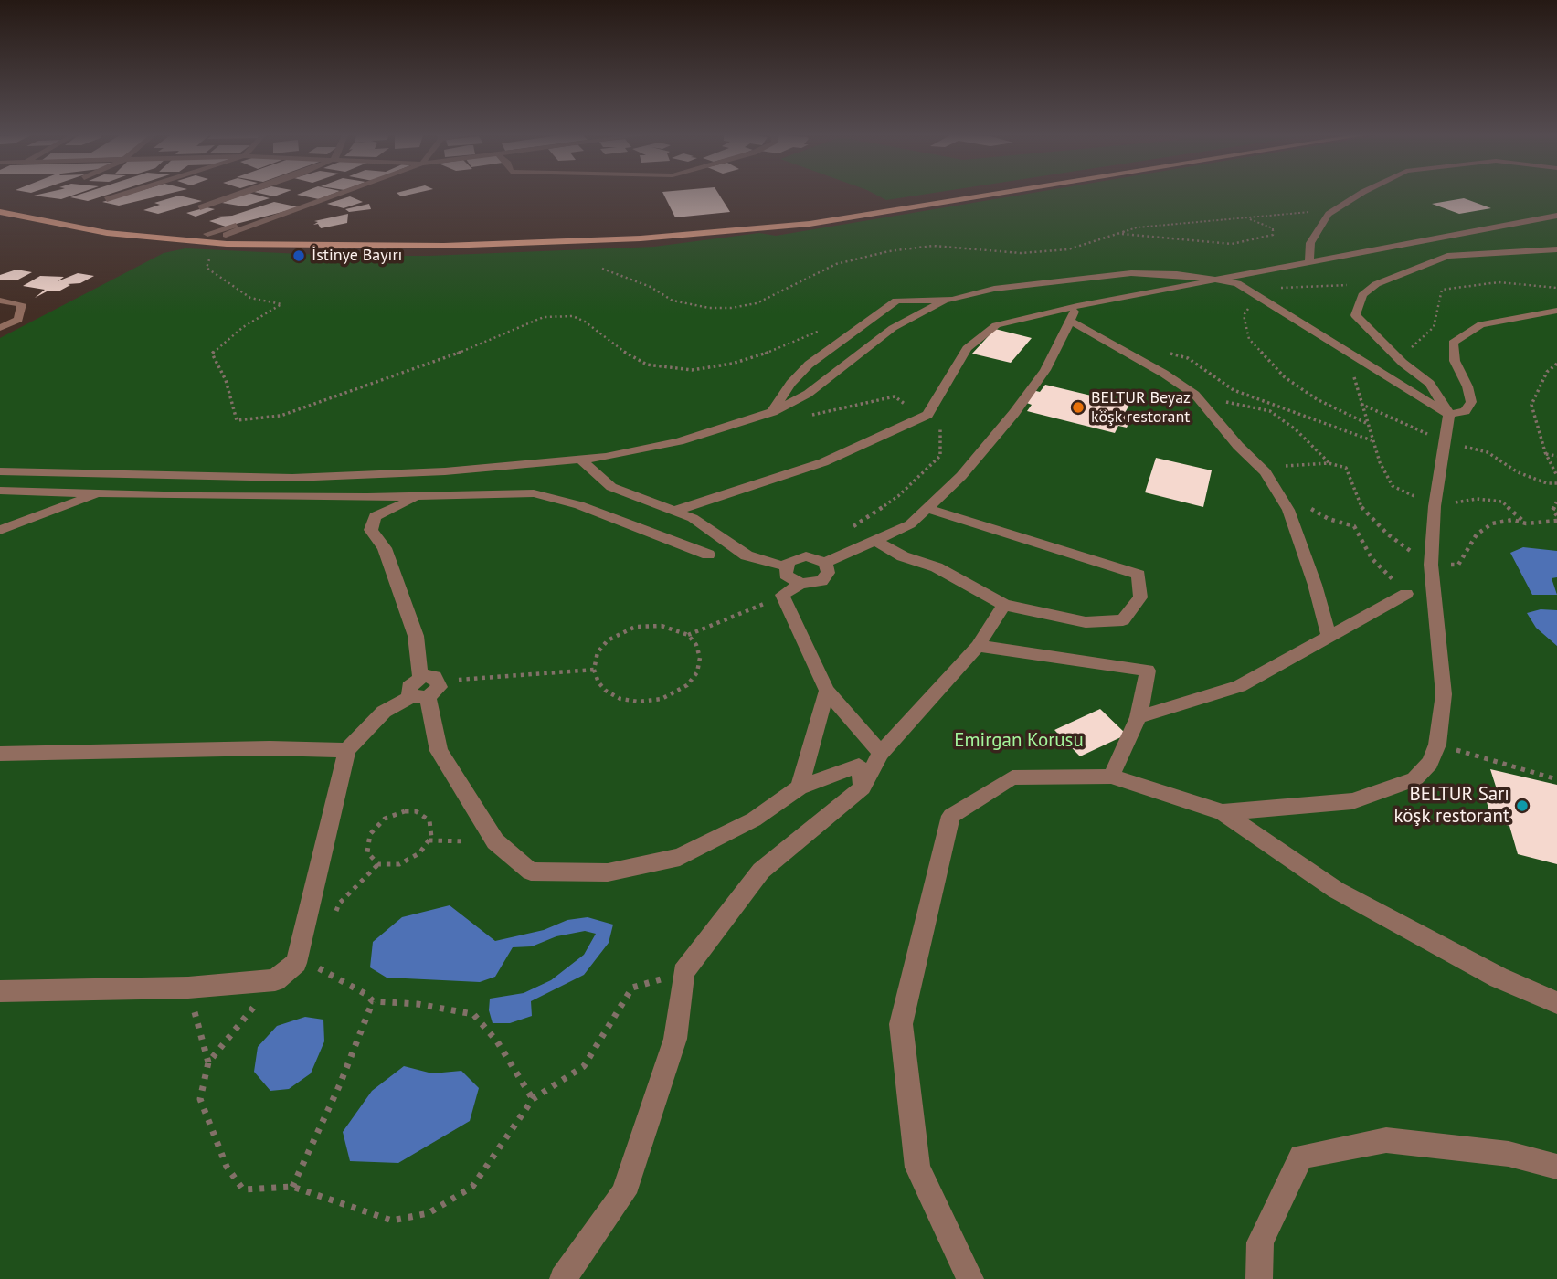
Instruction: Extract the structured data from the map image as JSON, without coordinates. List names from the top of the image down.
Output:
{
  "parks": ["Emirgan Korusu"],
  "places": ["İstinye Bayırı", "BELTUR Beyaz köşk restorant", "BELTUR Sarı köşk restorant"]
}
